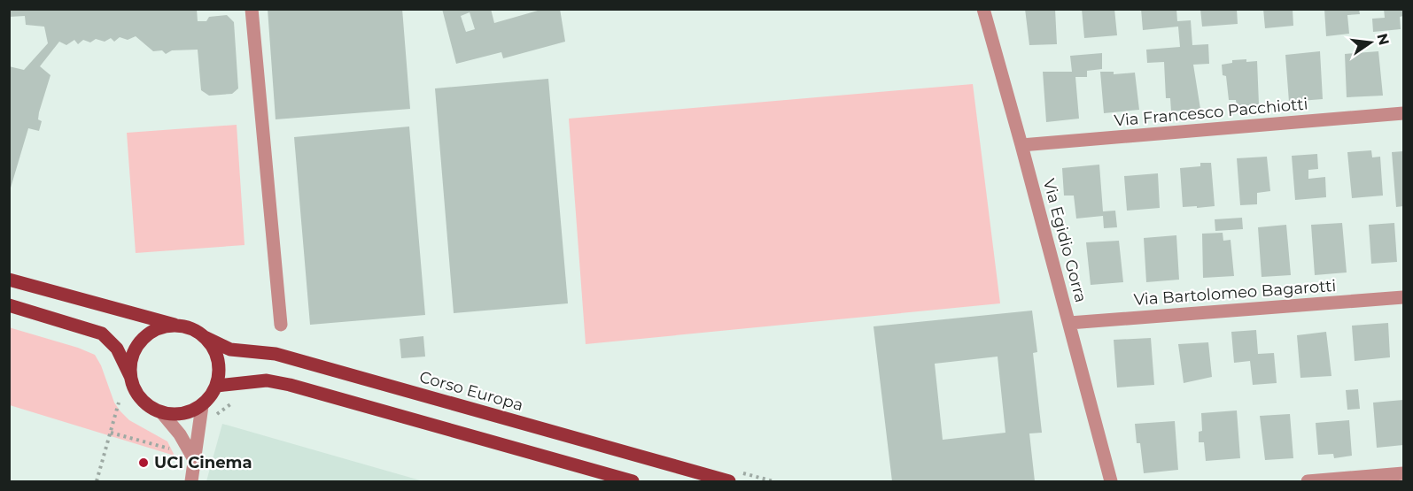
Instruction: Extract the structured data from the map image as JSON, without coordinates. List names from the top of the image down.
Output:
{
  "streets": {
    "main road": ["Corso Europa"],
    "street": ["Via Francesco Pacchiotti", "Via Egidio Gorra", "Via Bartolomeo Bagarotti"]
  },
  "crossings": [
    ["Via Francesco Pacchiotti", "Via Egidio Gorra"],
    ["Via Egidio Gorra", "Via Bartolomeo Bagarotti"]
  ],
  "places": ["UCI Cinema"],
  "north": "right"
}
